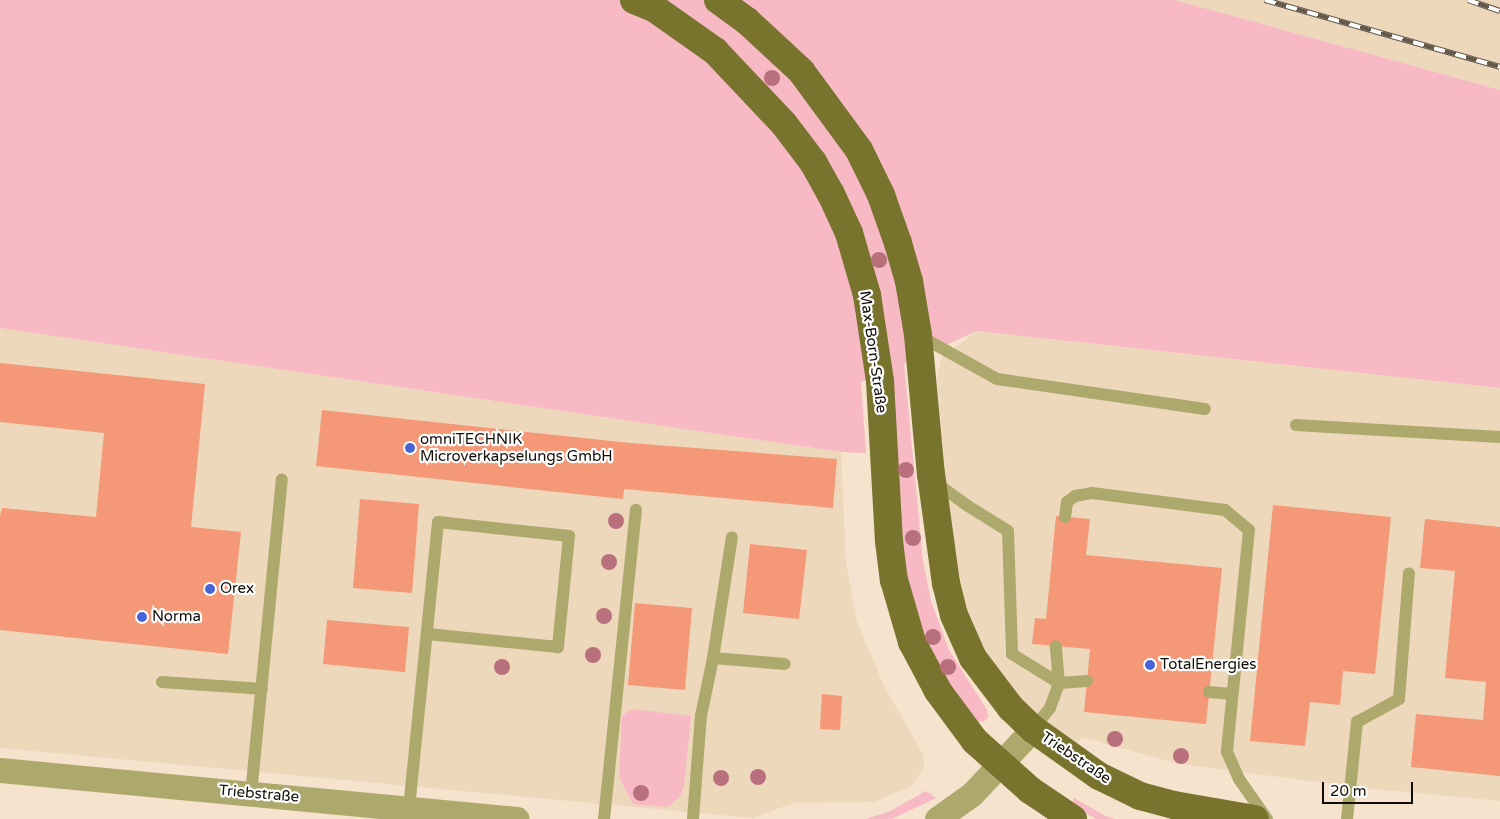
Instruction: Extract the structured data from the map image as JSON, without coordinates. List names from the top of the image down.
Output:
{
  "streets": {
    "main road": ["Max-Born-Straße", "Triebstraße"]
  },
  "crossings": [
    ["Max-Born-Straße", "Triebstraße"]
  ],
  "places": [
    "omniTECHNIK Microverkapselungs GmbH",
    "Orex",
    "Norma",
    "TotalEnergies"
  ],
  "scale_bar": "20 m"
}
